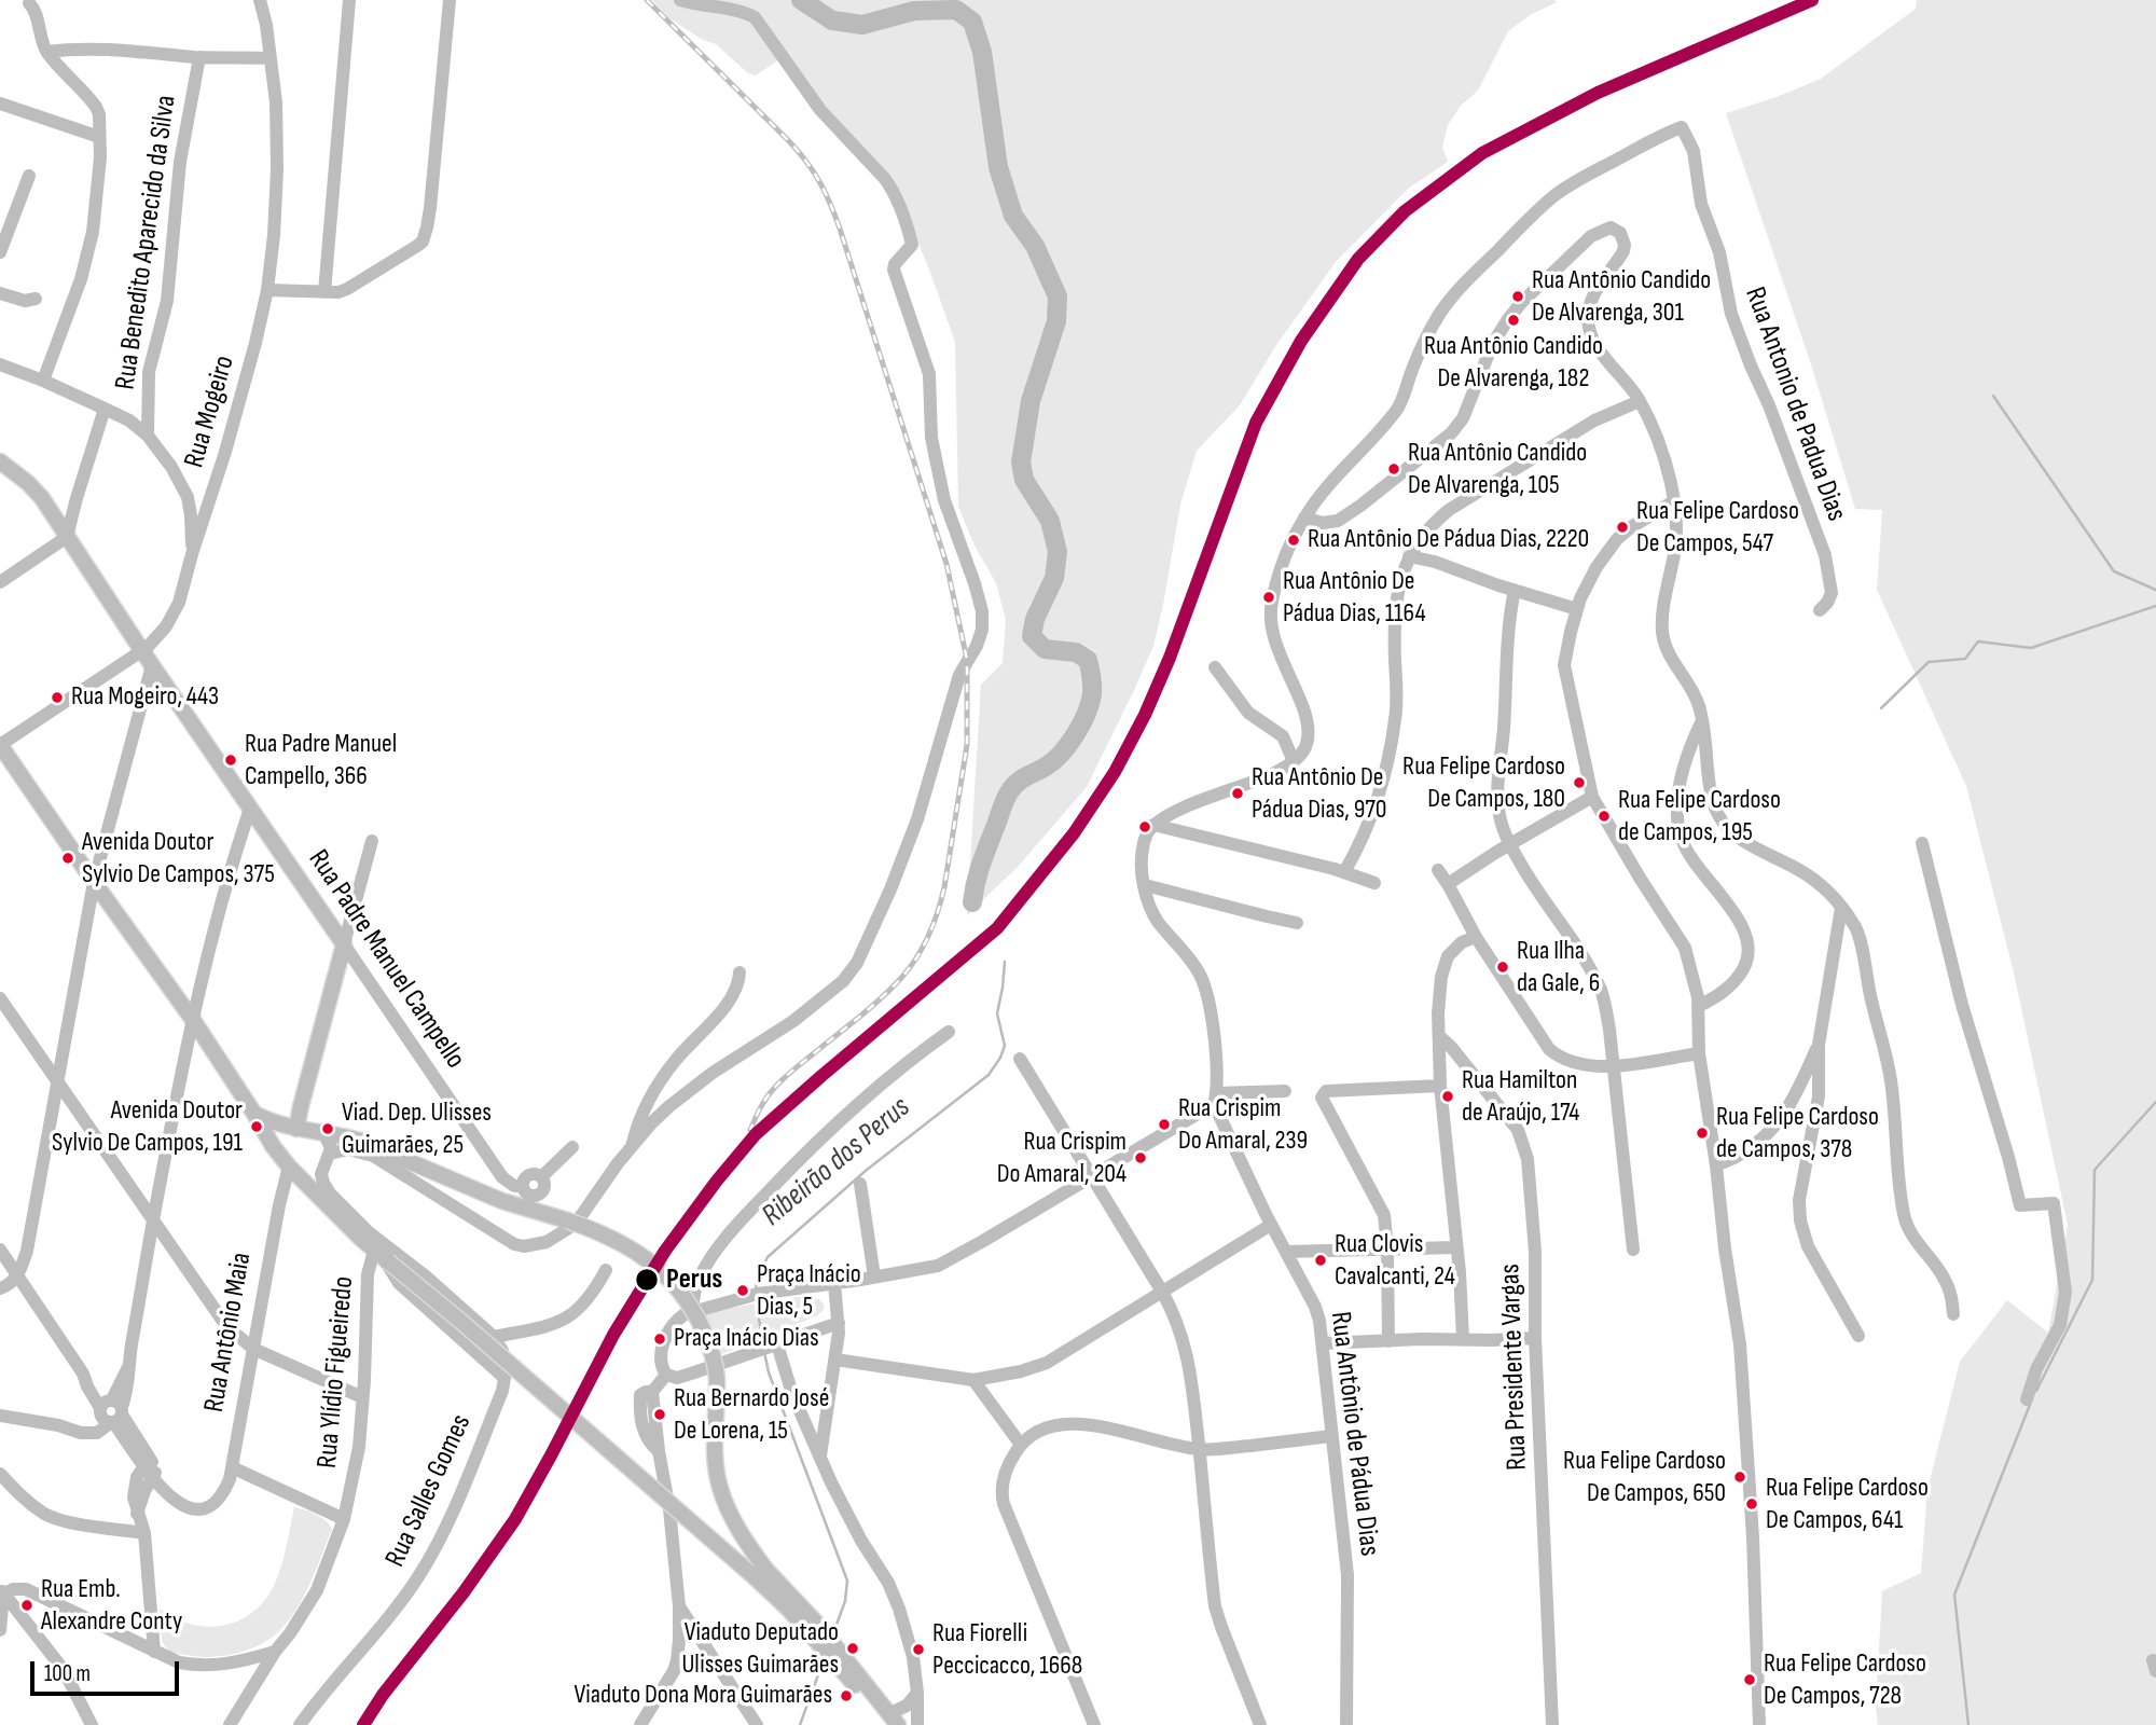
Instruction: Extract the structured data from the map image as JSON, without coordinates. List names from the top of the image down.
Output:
{
  "streets": {
    "main road": ["Rua Padre Manuel Campello"],
    "street": [
      "Rua Benedito Aparecido da Silva",
      "Rua Antonio de Padua Dias",
      "Rua Mogeiro",
      "Rua Antônio Maia",
      "Rua Presidente Vargas",
      "Rua Ylídio Figueiredo",
      "Rua Antônio de Pádua Dias",
      "Rua Salles Gomes"
    ]
  },
  "crossings": [
    ["Rua Mogeiro", "Rua Padre Manuel Campello"]
  ],
  "water": ["Ribeirão dos Perus"],
  "places": [
    "Rua Antônio Candido De Alvarenga, 301",
    "Rua Antônio Candido De Alvarenga, 182",
    "Rua Antônio Candido De Alvarenga, 105",
    "Rua Felipe Cardoso De Campos, 547",
    "Rua Antônio De Pádua Dias, 2220",
    "Rua Antônio De Pádua Dias, 1164",
    "Rua Mogeiro, 443",
    "Rua Padre Manuel Campello, 366",
    "Rua Felipe Cardoso De Campos, 180",
    "Rua Antônio De Pádua Dias, 970",
    "Rua Felipe Cardoso de Campos, 195",
    "Avenida Doutor Sylvio De Campos, 375",
    "Rua Ilha da Gale, 6",
    "Rua Hamilton de Araújo, 174",
    "Rua Crispim Do Amaral, 239",
    "Avenida Doutor Sylvio De Campos, 191",
    "Viad. Dep. Ulisses Guimarães, 25",
    "Rua Felipe Cardoso de Campos, 378",
    "Rua Crispim Do Amaral, 204",
    "Rua Clovis Cavalcanti, 24",
    "Perus",
    "Praça Inácio Dias, 5",
    "Praça Inácio Dias",
    "Rua Bernardo José De Lorena, 15",
    "Rua Felipe Cardoso De Campos, 650",
    "Rua Felipe Cardoso De Campos, 641",
    "Rua Emb. Alexandre Conty",
    "Viaduto Deputado Ulisses Guimarães",
    "Rua Fiorelli Peccicacco, 1668",
    "Rua Felipe Cardoso De Campos, 728",
    "Viaduto Dona Mora Guimarães"
  ],
  "scale_bar": "100 m"
}
